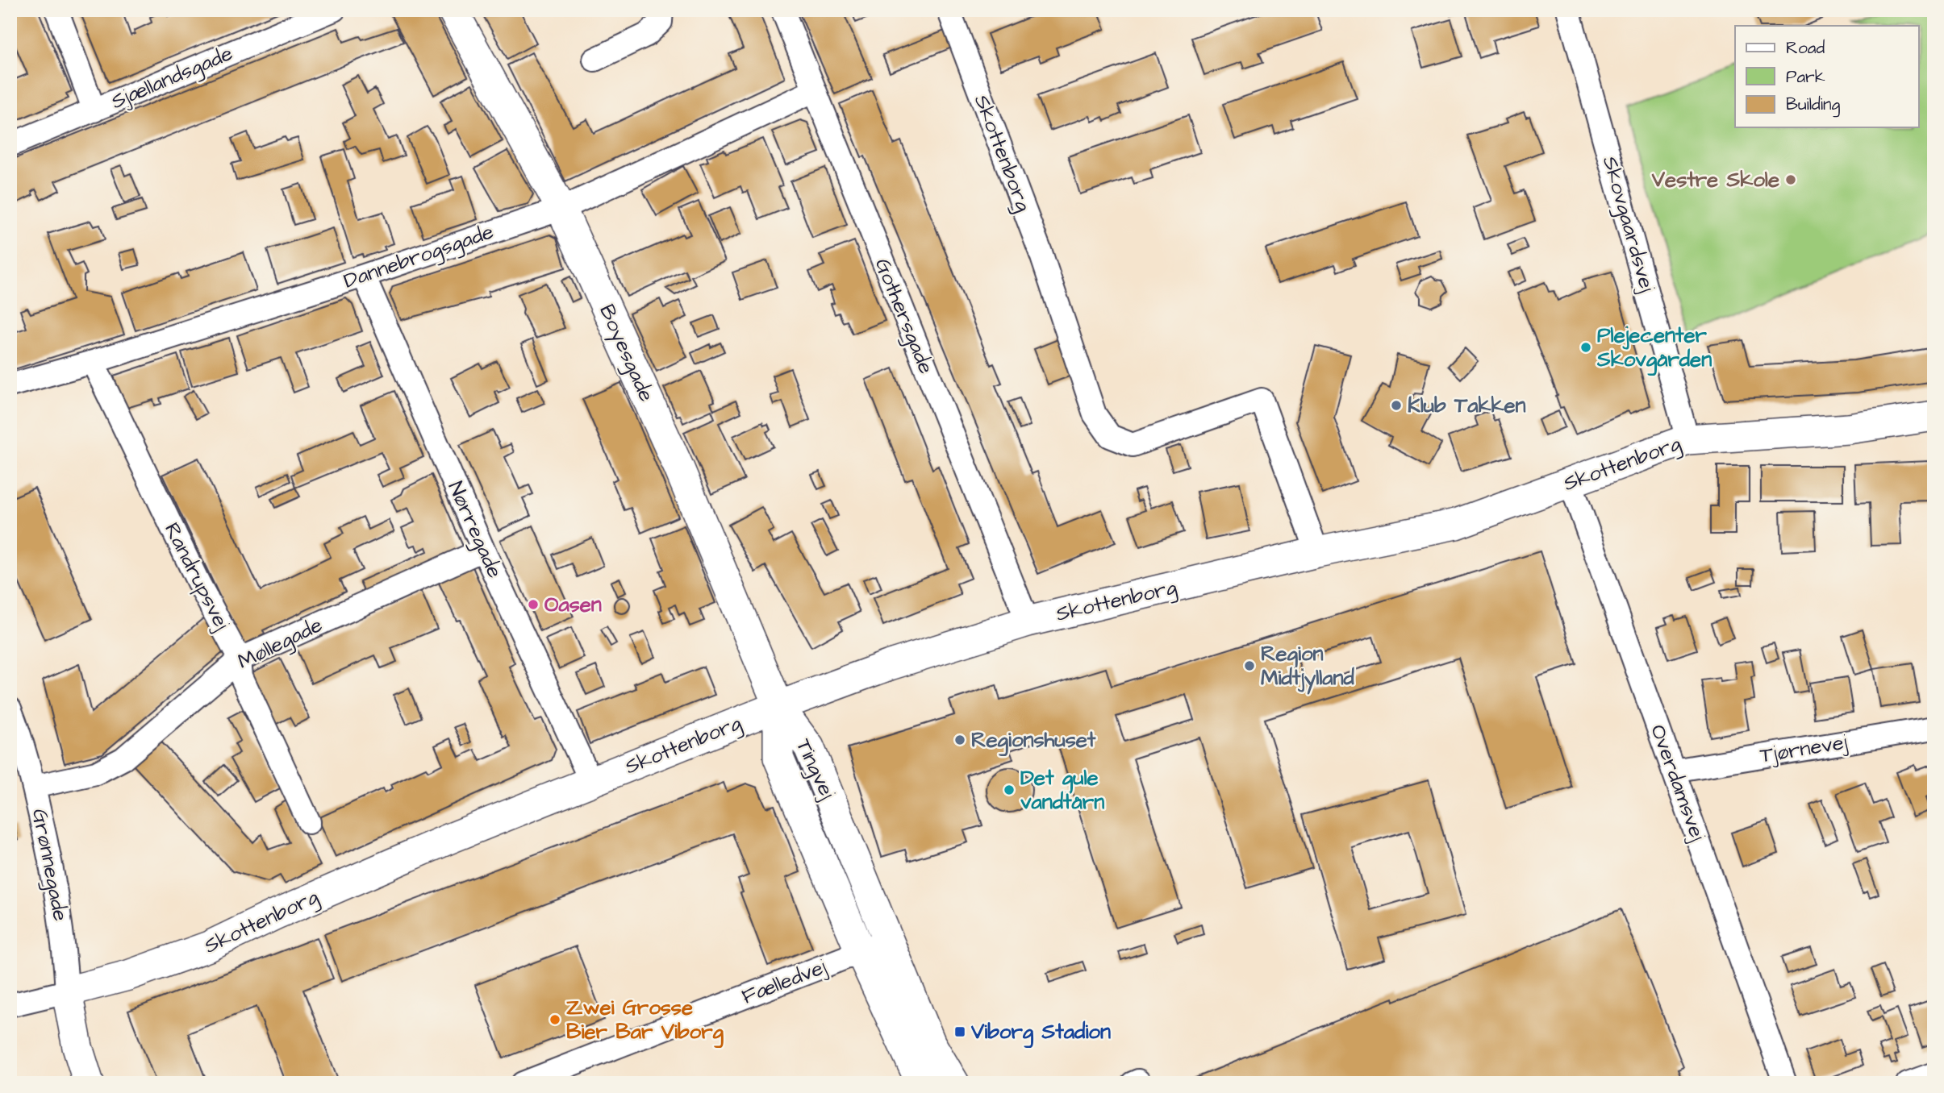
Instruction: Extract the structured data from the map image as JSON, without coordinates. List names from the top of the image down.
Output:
{
  "streets": {
    "street": [
      "Sjællandsgade",
      "Skottenborg",
      "Skovgaardsvej",
      "Dannebrogsgade",
      "Gothersgade",
      "Boyesgade",
      "Nørregade",
      "Randrupsvej",
      "Møllegade",
      "Tjørnevej",
      "Tingvej",
      "Overdamsvej",
      "Grønnegade",
      "Fælledvej"
    ]
  },
  "crossings": [
    ["Skottenborg", "Skovgaardsvej"],
    ["Skottenborg", "Gothersgade"],
    ["Skottenborg", "Boyesgade"],
    ["Skottenborg", "Nørregade"],
    ["Skottenborg", "Tingvej"],
    ["Skottenborg", "Overdamsvej"],
    ["Skottenborg", "Grønnegade"],
    ["Dannebrogsgade", "Gothersgade"],
    ["Dannebrogsgade", "Boyesgade"],
    ["Dannebrogsgade", "Nørregade"],
    ["Dannebrogsgade", "Randrupsvej"],
    ["Boyesgade", "Tingvej"],
    ["Nørregade", "Møllegade"],
    ["Randrupsvej", "Møllegade"],
    ["Møllegade", "Grønnegade"],
    ["Tjørnevej", "Overdamsvej"],
    ["Tingvej", "Fælledvej"]
  ],
  "places": {
    "other": [
      "Vestre Skole",
      "Plejecenter Skovgården",
      "Klub Takken",
      "Oasen",
      "Region Midtjylland",
      "Regionshuset",
      "Det gule vandtårn",
      "Zwei Grosse Bier Bar Viborg"
    ],
    "transit": ["Viborg Stadion"]
  },
  "legend": ["Road", "Park", "Building"]
}
